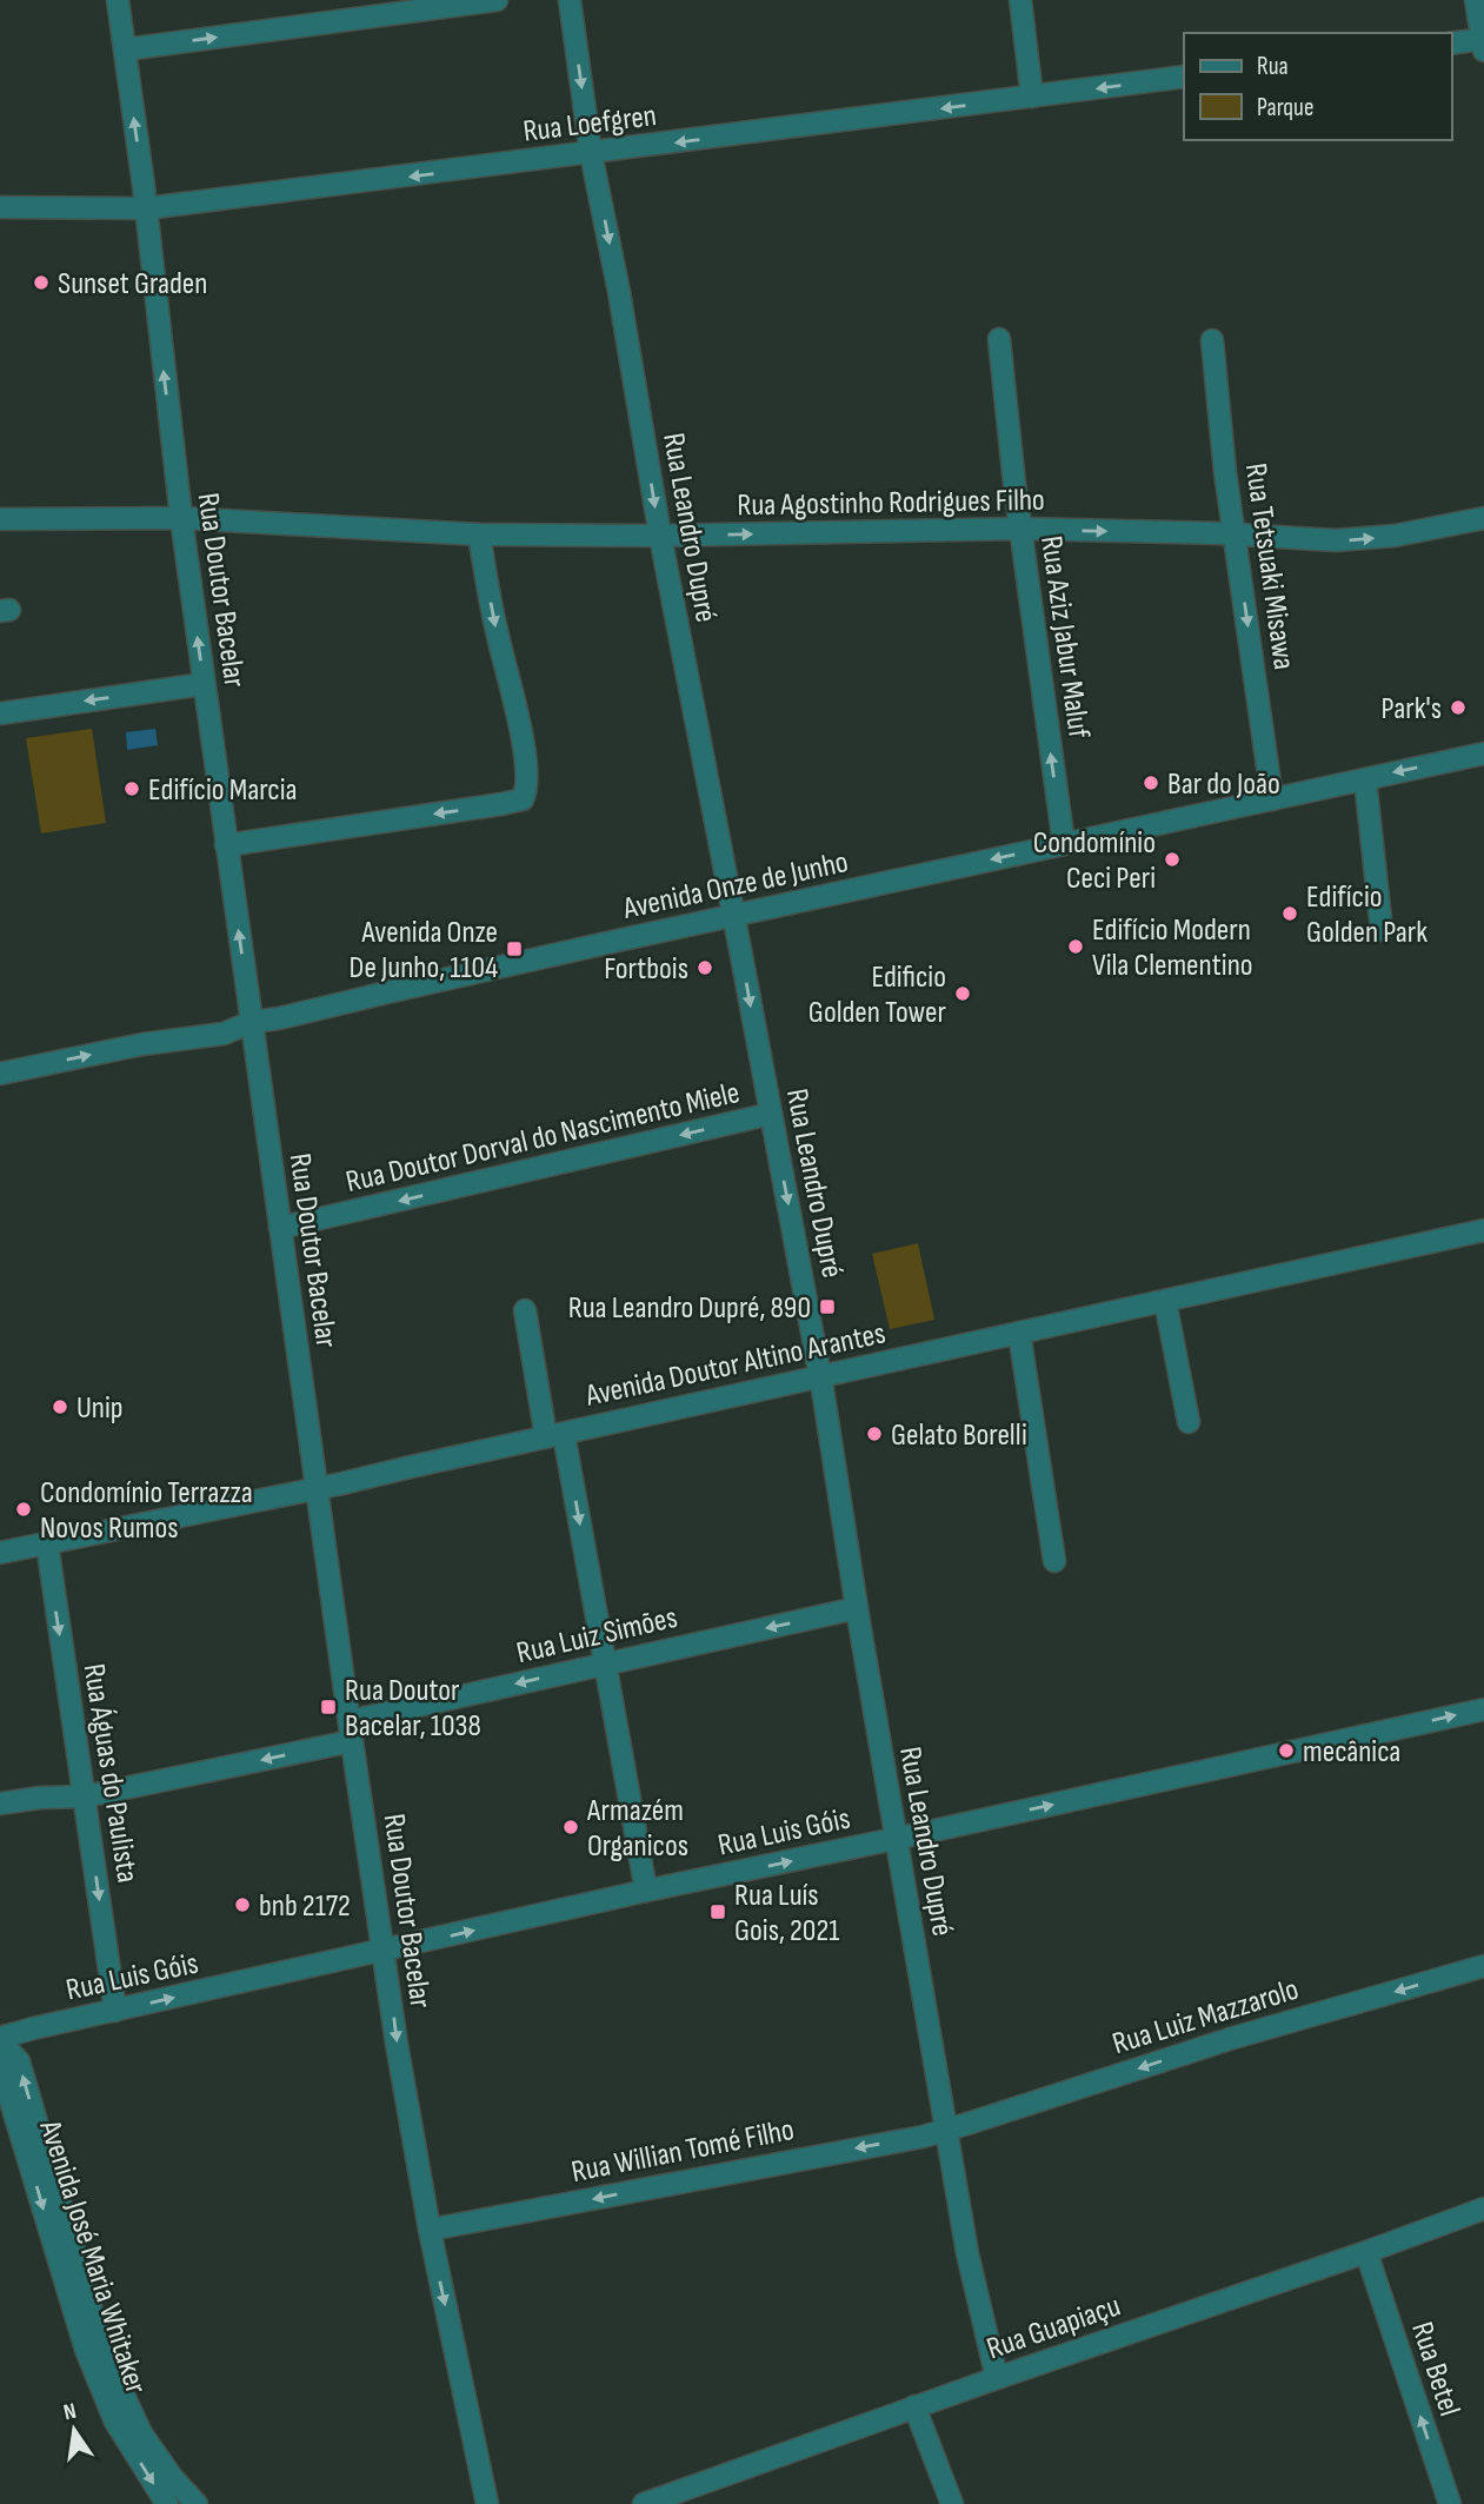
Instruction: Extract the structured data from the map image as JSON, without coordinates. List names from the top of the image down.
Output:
{
  "streets": {
    "street": [
      "Rua Loefgren",
      "Rua Agostinho Rodrigues Filho",
      "Rua Leandro Dupré",
      "Rua Tetsuaki Misawa",
      "Rua Doutor Bacelar",
      "Rua Aziz Jabur Maluf",
      "Avenida Onze de Junho",
      "Rua Doutor Dorval do Nascimento Miele",
      "Avenida Doutor Altino Arantes",
      "Rua Luiz Simões",
      "Rua Águas do Paulista",
      "Rua Luis Góis",
      "Rua Luiz Mazzarolo",
      "Rua Willian Tomé Filho",
      "Avenida José Maria Whitaker",
      "Rua Guapiaçu",
      "Rua Betel"
    ]
  },
  "crossings": [
    ["Rua Loefgren", "Rua Leandro Dupré"],
    ["Rua Loefgren", "Rua Doutor Bacelar"],
    ["Rua Agostinho Rodrigues Filho", "Rua Leandro Dupré"],
    ["Rua Agostinho Rodrigues Filho", "Rua Tetsuaki Misawa"],
    ["Rua Agostinho Rodrigues Filho", "Rua Doutor Bacelar"],
    ["Rua Agostinho Rodrigues Filho", "Rua Aziz Jabur Maluf"],
    ["Rua Leandro Dupré", "Avenida Onze de Junho"],
    ["Rua Leandro Dupré", "Rua Doutor Dorval do Nascimento Miele"],
    ["Rua Leandro Dupré", "Avenida Doutor Altino Arantes"],
    ["Rua Leandro Dupré", "Rua Luiz Simões"],
    ["Rua Leandro Dupré", "Rua Luis Góis"],
    ["Rua Leandro Dupré", "Rua Luiz Mazzarolo"],
    ["Rua Leandro Dupré", "Rua Willian Tomé Filho"],
    ["Rua Leandro Dupré", "Rua Guapiaçu"],
    ["Rua Tetsuaki Misawa", "Avenida Onze de Junho"],
    ["Rua Doutor Bacelar", "Avenida Onze de Junho"],
    ["Rua Doutor Bacelar", "Rua Doutor Dorval do Nascimento Miele"],
    ["Rua Doutor Bacelar", "Avenida Doutor Altino Arantes"],
    ["Rua Doutor Bacelar", "Rua Luiz Simões"],
    ["Rua Doutor Bacelar", "Rua Luis Góis"],
    ["Rua Doutor Bacelar", "Rua Willian Tomé Filho"],
    ["Rua Aziz Jabur Maluf", "Avenida Onze de Junho"],
    ["Avenida Doutor Altino Arantes", "Rua Águas do Paulista"],
    ["Rua Luiz Simões", "Rua Águas do Paulista"],
    ["Rua Águas do Paulista", "Rua Luis Góis"],
    ["Rua Luiz Mazzarolo", "Rua Willian Tomé Filho"],
    ["Rua Guapiaçu", "Rua Betel"]
  ],
  "one_way": [
    "Rua Agostinho Rodrigues Filho",
    "Rua Leandro Dupré",
    "Rua Tetsuaki Misawa",
    "Rua Aziz Jabur Maluf",
    "Rua Doutor Dorval do Nascimento Miele",
    "Rua Luiz Simões",
    "Rua Águas do Paulista",
    "Rua Luis Góis",
    "Rua Luiz Mazzarolo",
    "Rua Willian Tomé Filho",
    "Rua Betel"
  ],
  "places": {
    "other": [
      "Sunset Graden",
      "Park's",
      "Bar do João",
      "Edifício Marcia",
      "Condomínio Ceci Peri",
      "Edifício Golden Park",
      "Edifício Modern Vila Clementino",
      "Fortbois",
      "Edificio Golden Tower",
      "Unip",
      "Gelato Borelli",
      "Condomínio Terrazza Novos Rumos",
      "mecânica",
      "Armazém Organicos",
      "bnb 2172"
    ],
    "transit": [
      "Avenida Onze De Junho, 1104",
      "Rua Leandro Dupré, 890",
      "Rua Doutor Bacelar, 1038",
      "Rua Luís Gois, 2021"
    ]
  },
  "legend": ["Rua", "Parque"],
  "north": "top"
}
